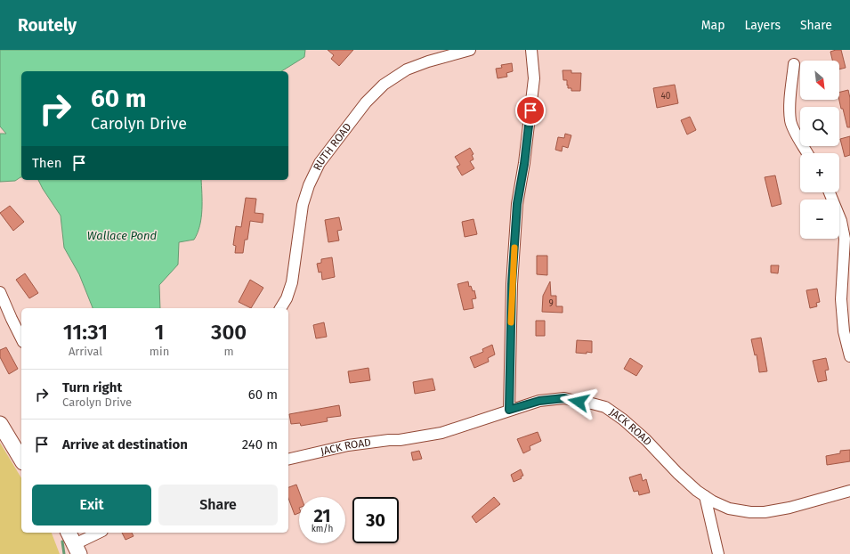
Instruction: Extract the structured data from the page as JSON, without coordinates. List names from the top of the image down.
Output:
{
  "streets": {
    "street": ["RUTH ROAD", "JACK ROAD"]
  },
  "water": ["Wallace Pond"],
  "house_numbers": ["40", "9"],
  "north": "bottom right",
  "page": {
    "header": "Routely",
    "nav": ["Map", "Layers", "Share"],
    "map_buttons": ["+", "−"],
    "turn": ["60 m", "Carolyn Drive"],
    "then": "Then",
    "eta": [
      "11:31",
      "Arrival",
      "1",
      "min",
      "300",
      "m"
    ],
    "list": [
      {
        "name": "Turn right",
        "note": "Carolyn Drive",
        "value": "60 m"
      },
      {
        "name": "Arrive at destination",
        "value": "240 m"
      }
    ],
    "buttons": ["Exit", "Share"],
    "speed": "21 km/h",
    "limit": "30"
  }
}
